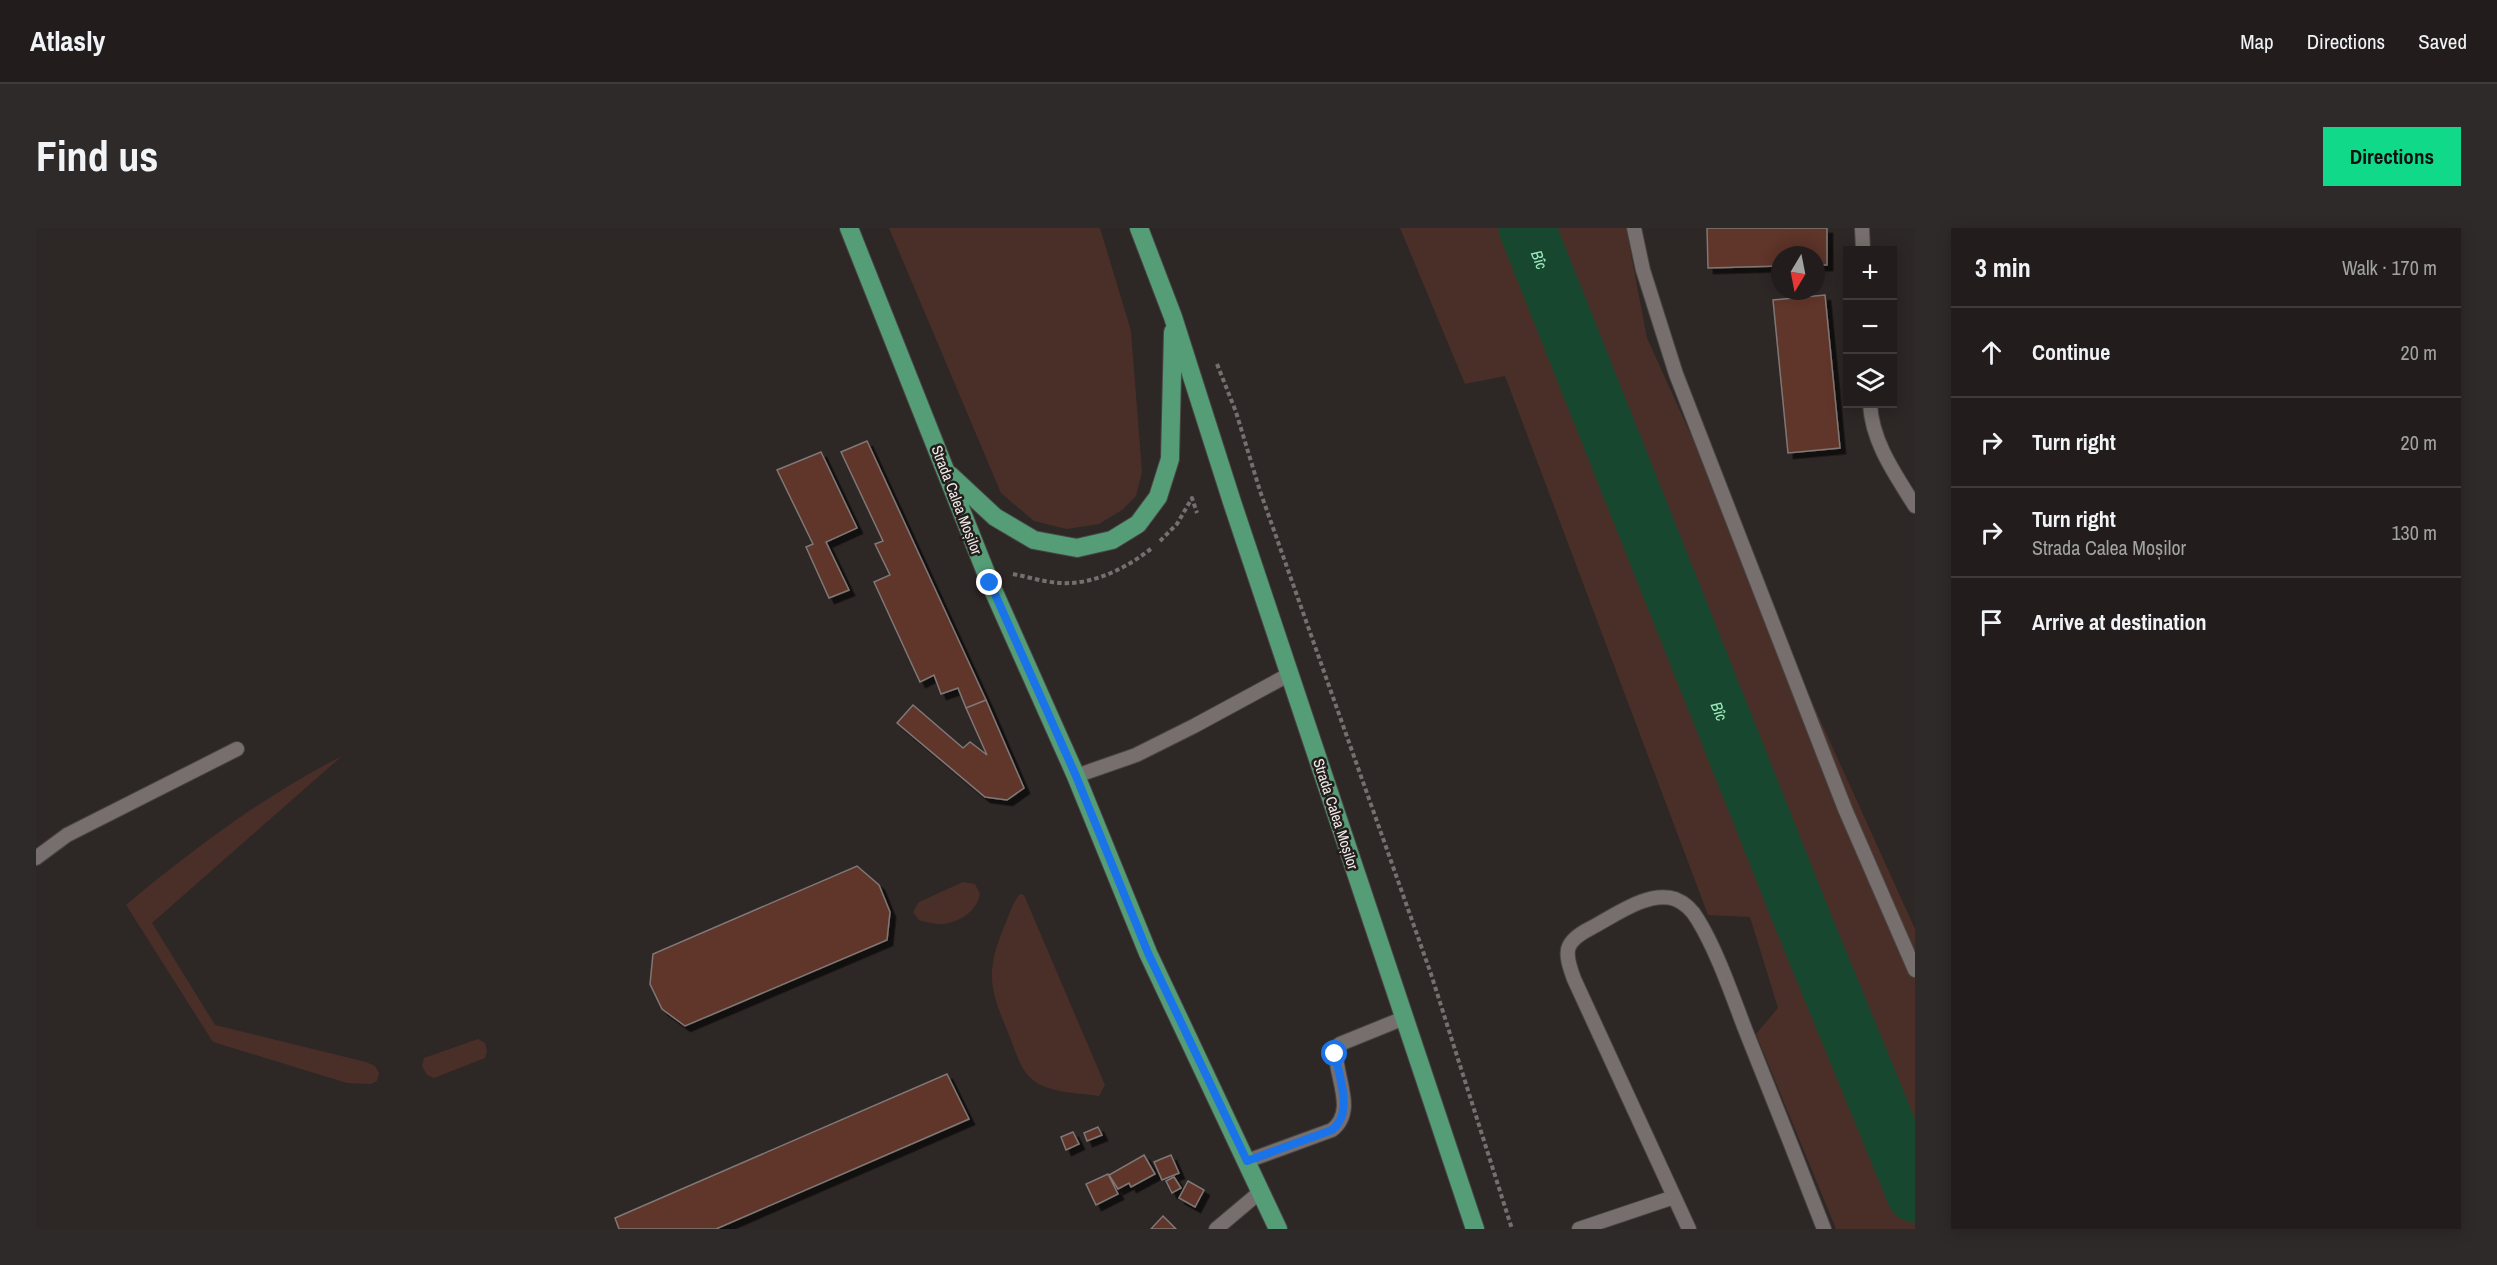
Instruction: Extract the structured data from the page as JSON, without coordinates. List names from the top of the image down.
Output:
{
  "streets": {
    "main road": ["Strada Calea Moșilor"]
  },
  "water": ["Bîc"],
  "north": "bottom",
  "page": {
    "header": "Atlasly",
    "nav": ["Map", "Directions", "Saved"],
    "buttons": "Directions",
    "title": "Find us",
    "heading": ["3 min", "Walk · 170 m"],
    "map_buttons": ["+", "−"],
    "list": [
      ["Continue", "20 m"],
      ["Turn right", "20 m"],
      ["Turn right", "Strada Calea Moșilor", "130 m"],
      "Arrive at destination"
    ]
  }
}
